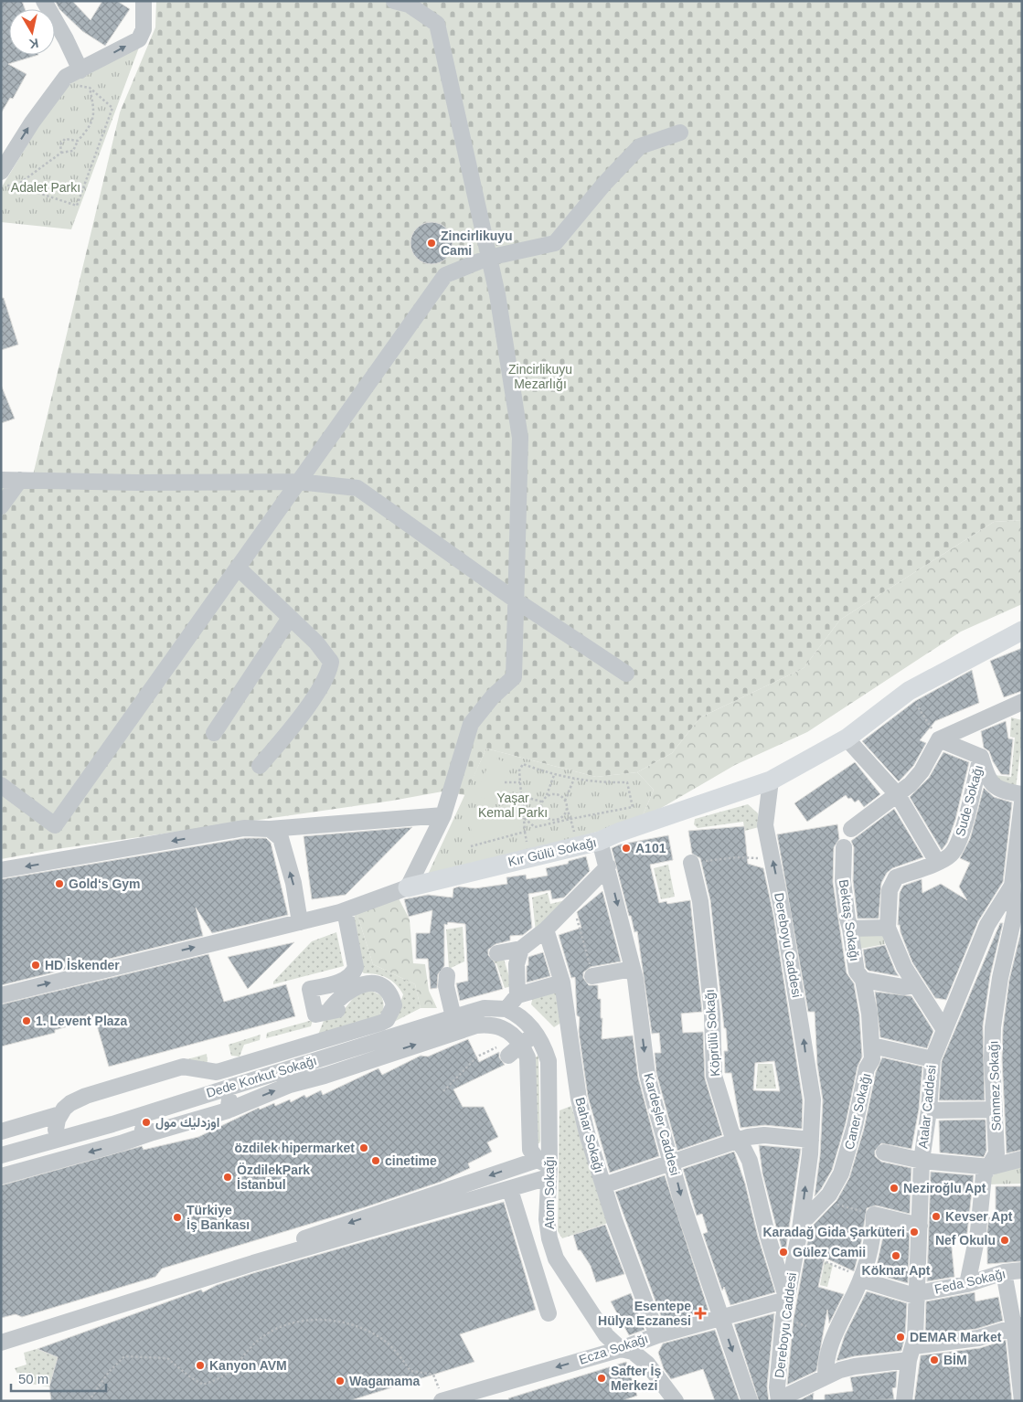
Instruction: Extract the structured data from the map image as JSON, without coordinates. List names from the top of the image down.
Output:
{
  "streets": {
    "main road": ["Kır Gülü Sokağı"],
    "street": [
      "Sude Sokağı",
      "Bektaş Sokağı",
      "Dereboyu Caddesi",
      "Köprülü Sokağı",
      "Dede Korkut Sokağı",
      "Sönmez Sokağı",
      "Atalar Caddesi",
      "Caner Sokağı",
      "Kardeşler Caddesi",
      "Bahar Sokağı",
      "Atom Sokağı",
      "Feda Sokağı",
      "Ecza Sokağı"
    ]
  },
  "crossings": [
    ["Kır Gülü Sokağı", "Dereboyu Caddesi"],
    ["Kır Gülü Sokağı", "Kardeşler Caddesi"],
    ["Bektaş Sokağı", "Caner Sokağı"],
    ["Dereboyu Caddesi", "Köprülü Sokağı"],
    ["Dereboyu Caddesi", "Caner Sokağı"],
    ["Dereboyu Caddesi", "Ecza Sokağı"],
    ["Köprülü Sokağı", "Ecza Sokağı"],
    ["Dede Korkut Sokağı", "Atom Sokağı"],
    ["Sönmez Sokağı", "Atalar Caddesi"],
    ["Sönmez Sokağı", "Feda Sokağı"],
    ["Atalar Caddesi", "Feda Sokağı"],
    ["Kardeşler Caddesi", "Ecza Sokağı"],
    ["Bahar Sokağı", "Ecza Sokağı"],
    ["Atom Sokağı", "Ecza Sokağı"]
  ],
  "one_way": ["Dereboyu Caddesi", "Ecza Sokağı"],
  "parks": ["Adalet Parkı", "Zincirlikuyu Mezarlığı", "Yaşar Kemal Parkı"],
  "places": {
    "other": [
      "Zincirlikuyu Cami",
      "A101",
      "Gold‘s Gym",
      "HD İskender",
      "1. Levent Plaza",
      "اوزدليك مول",
      "özdilek hipermarket",
      "cinetime",
      "ÖzdilekPark İstanbul",
      "Neziroğlu Apt",
      "Kevser Apt",
      "Türkiye İş Bankası",
      "Karadağ Gida Şarküteri",
      "Nef Okulu",
      "Gülez Camii",
      "Köknar Apt",
      "DEMAR Market",
      "BİM",
      "Kanyon AVM",
      "Safter İş Merkezi",
      "Wagamama"
    ],
    "health": ["Esentepe Hülya Eczanesi"]
  },
  "scale_bar": "50 m",
  "north": "bottom"
}
